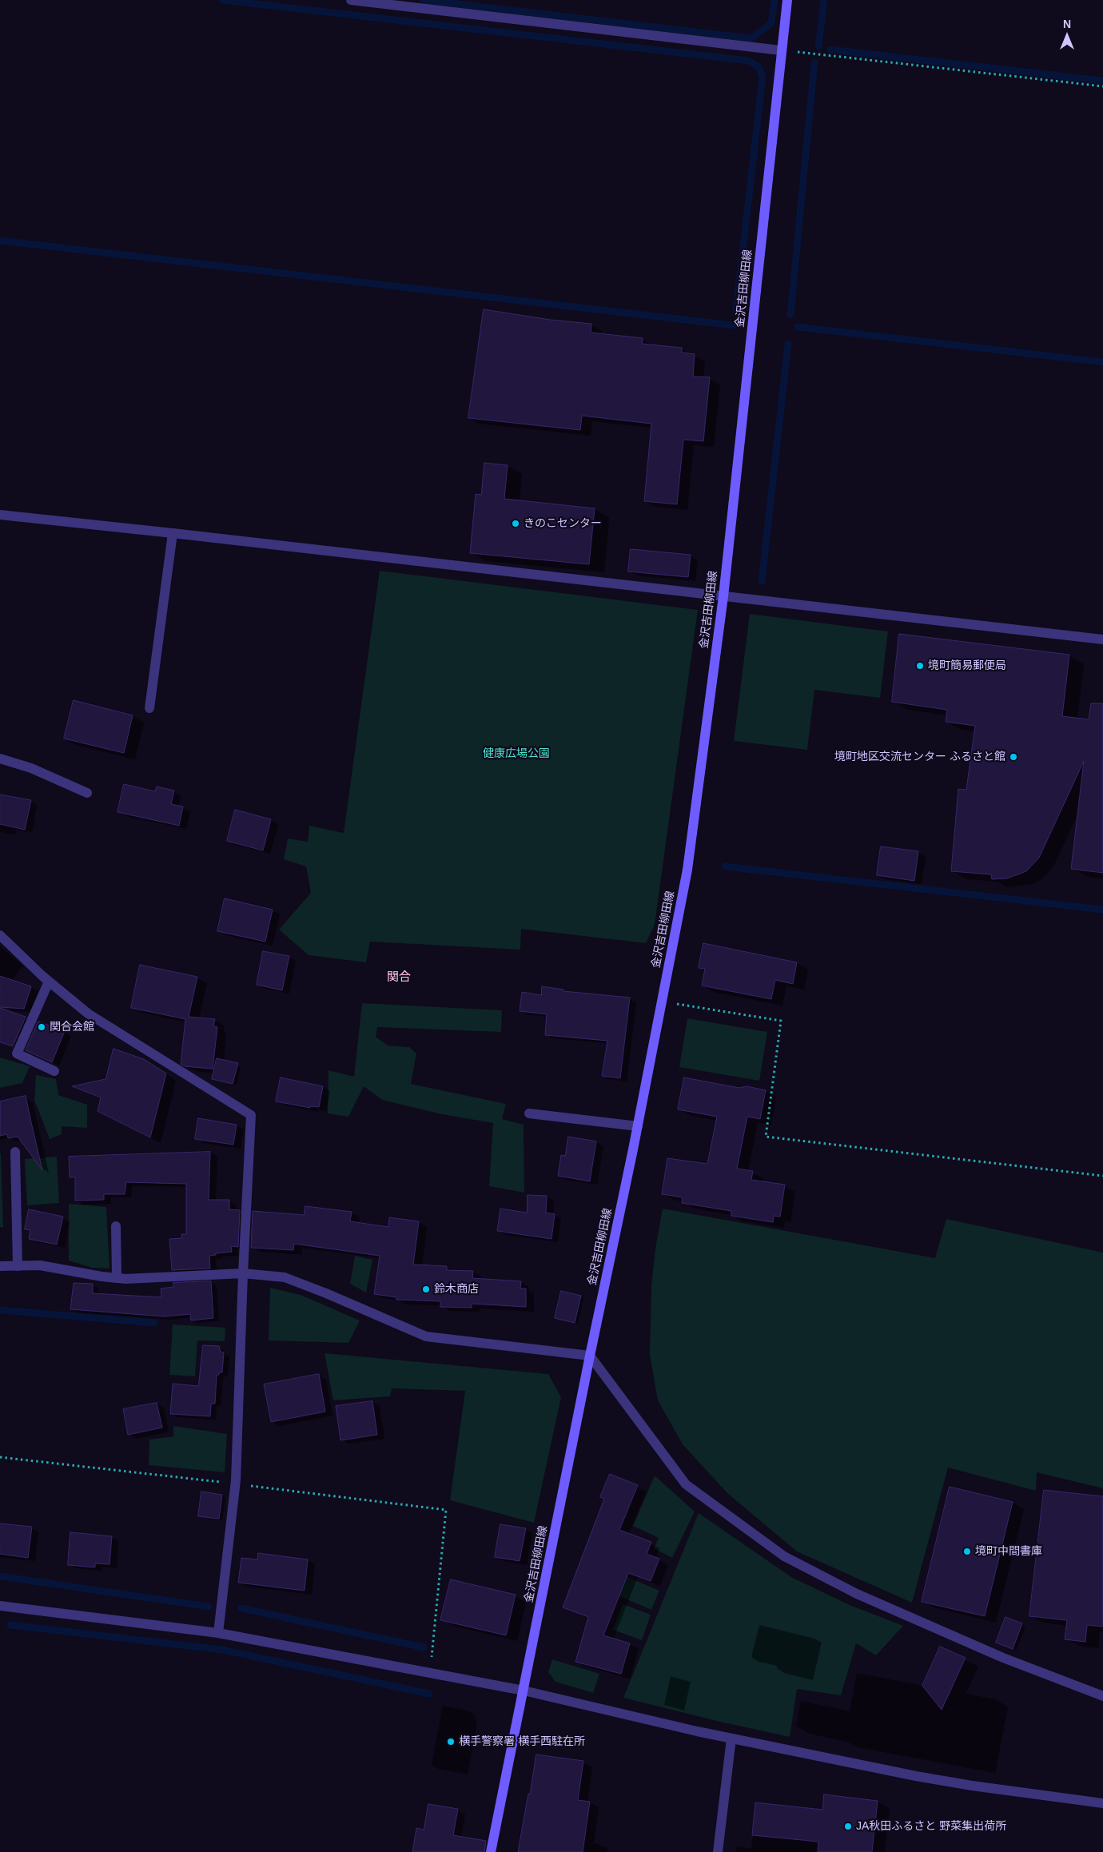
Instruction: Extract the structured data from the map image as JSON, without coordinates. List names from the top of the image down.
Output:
{
  "streets": {
    "main road": ["金沢吉田柳田線"]
  },
  "districts": ["関合"],
  "parks": ["健康広場公園"],
  "places": [
    "きのこセンター",
    "境町簡易郵便局",
    "境町地区交流センター ふるさと館",
    "関合会館",
    "鈴木商店",
    "境町中間書庫",
    "横手警察署 横手西駐在所",
    "JA秋田ふるさと 野菜集出荷所"
  ],
  "north": "top"
}
